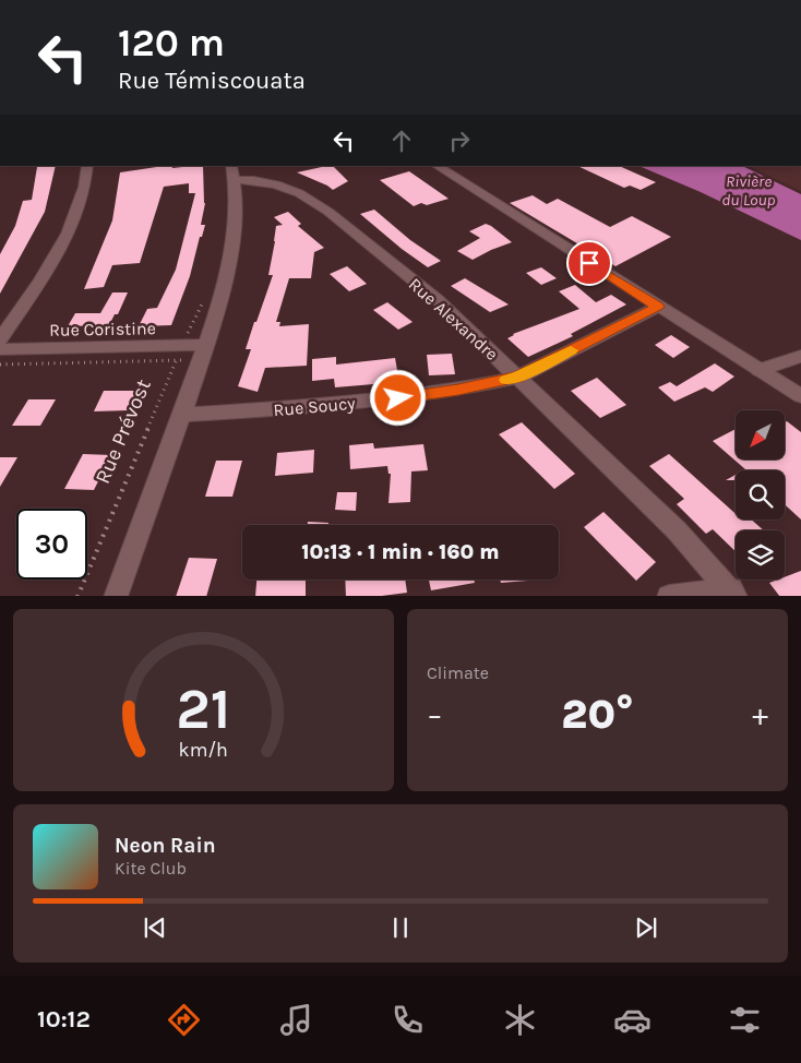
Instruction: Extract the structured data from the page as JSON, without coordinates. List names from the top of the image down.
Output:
{
  "streets": {
    "street": ["Rue Alexandre", "Rue Coristine", "Rue Soucy"],
    "path": ["Rue Prévost"]
  },
  "crossings": [
    ["Rue Alexandre", "Rue Soucy"],
    ["Rue Coristine", "Rue Prévost"]
  ],
  "water": ["Rivière du Loup"],
  "north": "bottom left",
  "page": {
    "turn": ["120 m", "Rue Témiscouata"],
    "limit": "30",
    "trip": "10:13 · 1 min · 160 m",
    "tile": "Climate",
    "heat": ["−", "20°", "+"],
    "song": ["Neon Rain", "Kite Club"],
    "tabs": "10:12",
    "gauge": ["21", "km/h"]
  }
}
